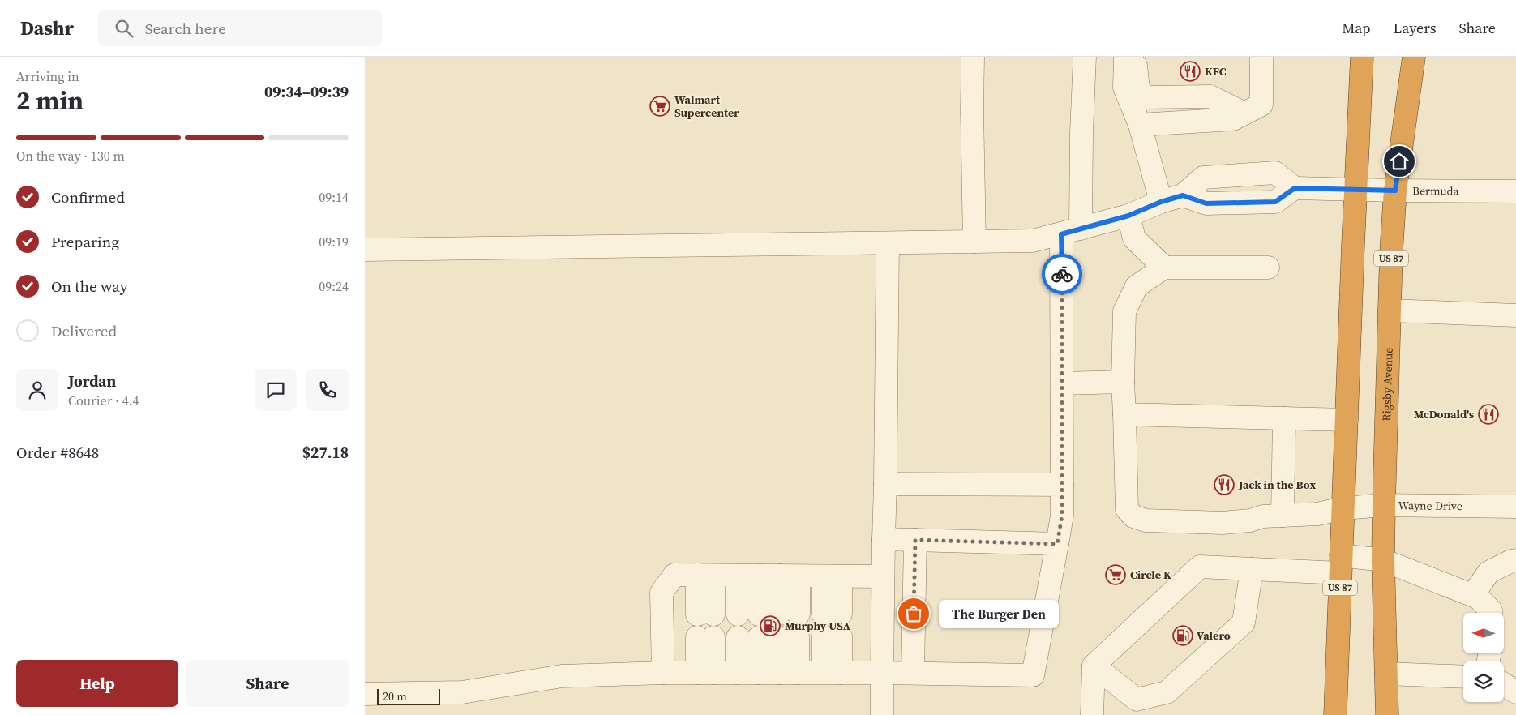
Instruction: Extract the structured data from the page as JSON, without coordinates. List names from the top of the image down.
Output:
{
  "streets": {
    "highway": ["US 87", "Rigsby Avenue"],
    "street": ["Bermuda", "Wayne Drive"]
  },
  "crossings": [
    ["Bermuda", "US 87"],
    ["Bermuda", "Rigsby Avenue"],
    ["US 87", "Wayne Drive"],
    ["Rigsby Avenue", "Wayne Drive"]
  ],
  "places": {
    "restaurant": ["KFC", "McDonald's", "Jack in the Box"],
    "supermarket": ["Walmart Supercenter", "Circle K"],
    "other": ["The Burger Den"],
    "fuel station": ["Murphy USA", "Valero"]
  },
  "scale_bar": "20 m",
  "north": "left",
  "page": {
    "header": "Dashr",
    "search": "Search here",
    "nav": ["Map", "Layers", "Share"],
    "heading": ["2 min", "Arriving in", "09:34–09:39"],
    "panel": [
      "Jordan",
      "Courier · 4.4",
      "Order #8648",
      "$27.18"
    ],
    "bar": "On the way · 130 m",
    "list": [
      ["Confirmed", "09:14"],
      ["Preparing", "09:19"],
      ["On the way", "09:24"],
      "Delivered"
    ],
    "bubble": "The Burger Den",
    "buttons": ["Help", "Share"],
    "scale": "20 m"
  }
}
